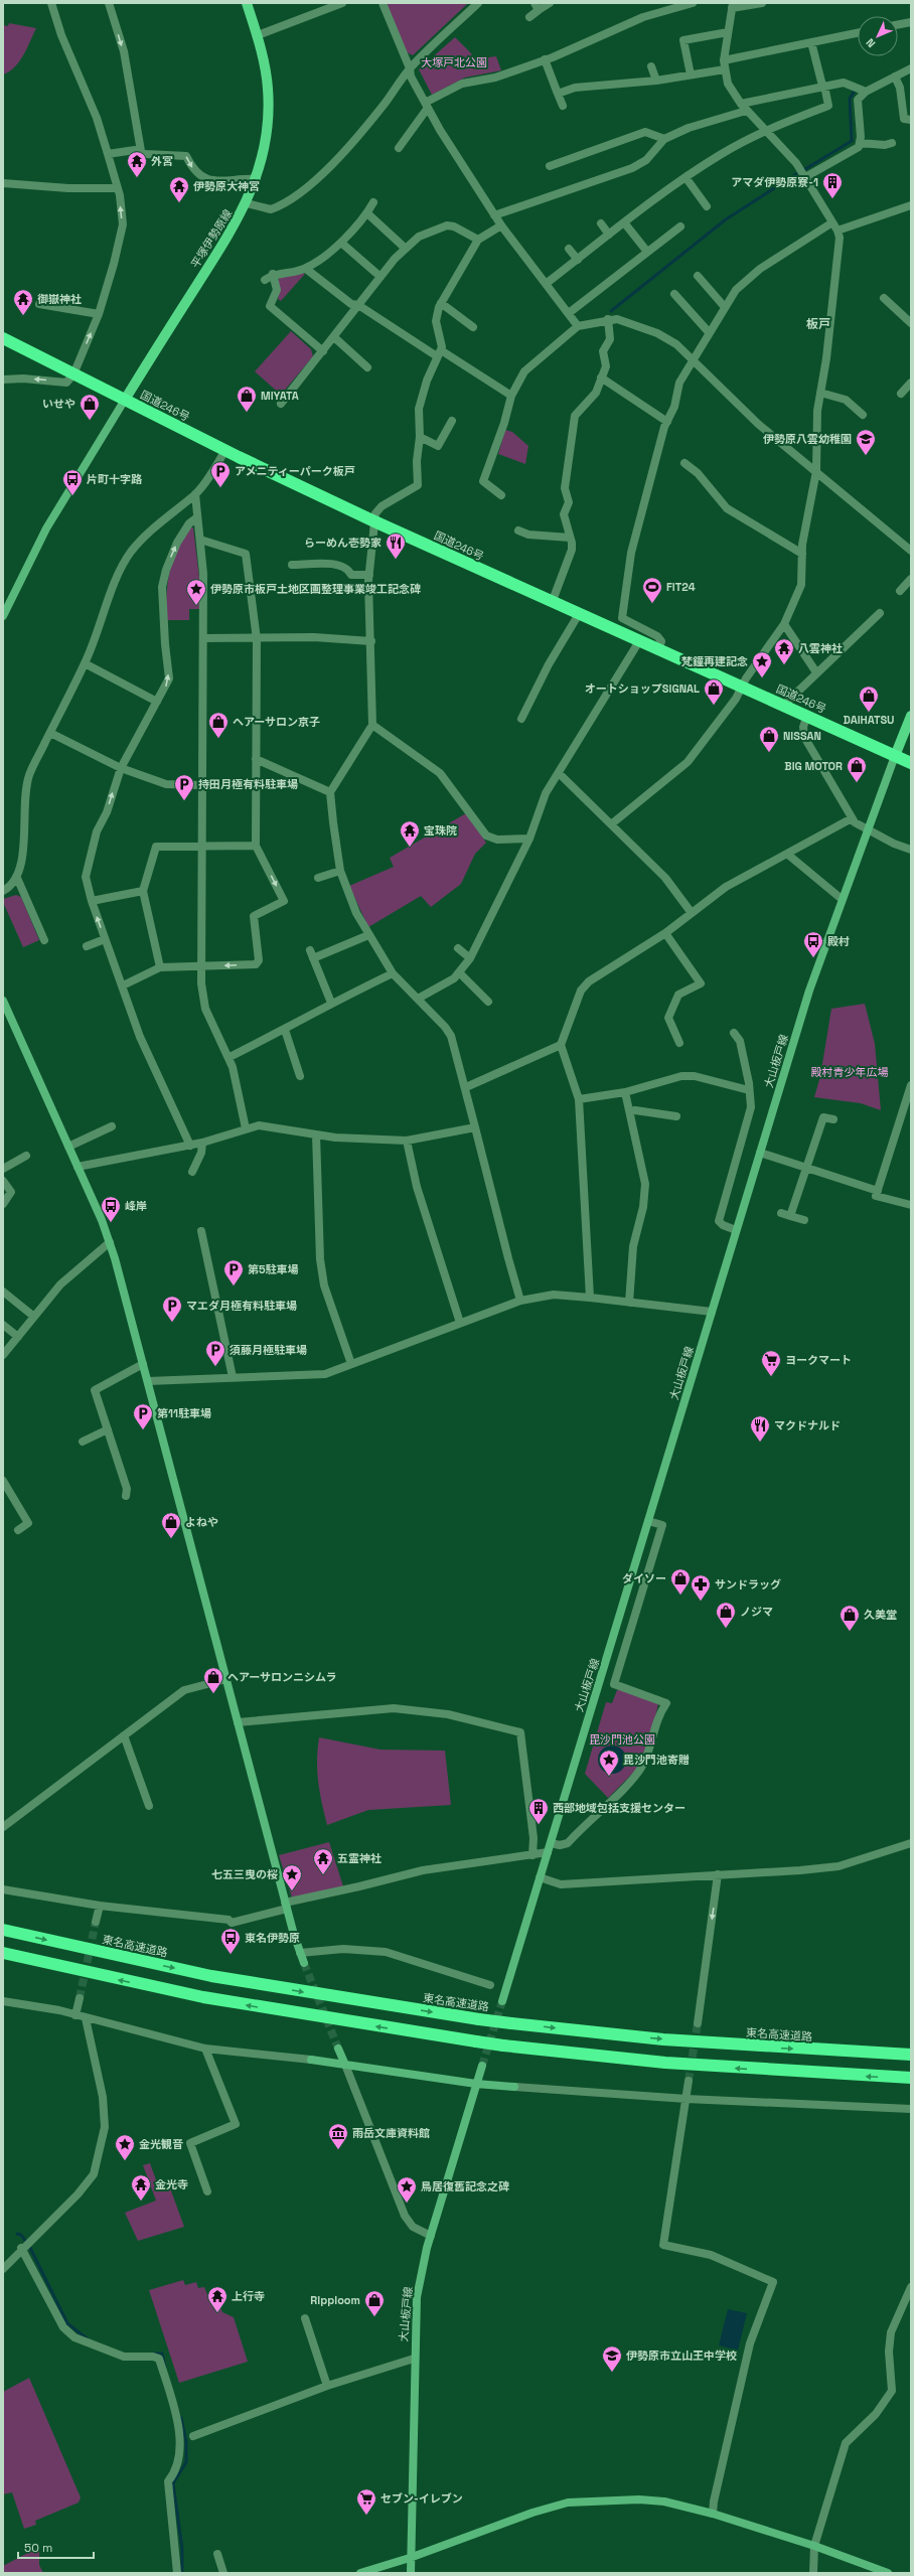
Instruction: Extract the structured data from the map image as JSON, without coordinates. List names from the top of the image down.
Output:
{
  "streets": {
    "highway": ["国道246号", "東名高速道路"],
    "main road": ["平塚伊勢原線"],
    "street": ["大山板戸線"]
  },
  "crossings": [
    ["平塚伊勢原線", "国道246号"],
    ["国道246号", "大山板戸線"]
  ],
  "districts": ["板戸"],
  "parks": ["大塚戸北公園", "殿村青少年広場", "毘沙門池公園"],
  "places": {
    "temple": [
      "外宮",
      "伊勢原大神宮",
      "御嶽神社",
      "八雲神社",
      "宝珠院",
      "五霊神社",
      "金光寺",
      "上行寺"
    ],
    "building": ["アマダ伊勢原寮-1", "西部地域包括支援センター"],
    "shop": [
      "MIYATA",
      "いせや",
      "オートショップSIGNAL",
      "DAIHATSU",
      "ヘアーサロン京子",
      "NISSAN",
      "BIG MOTOR",
      "よねや",
      "ダイソー",
      "ノジマ",
      "久美堂",
      "ヘアーサロンニシムラ",
      "Ripploom"
    ],
    "school or university": ["伊勢原八雲幼稚園", "伊勢原市立山王中学校"],
    "parking": [
      "アメニティーパーク板戸",
      "持田月極有料駐車場",
      "第5駐車場",
      "マエダ月極有料駐車場",
      "須藤月極駐車場",
      "第11駐車場"
    ],
    "bus stop": [
      "片町十字路",
      "殿村",
      "峰岸",
      "東名伊勢原"
    ],
    "restaurant": ["らーめん壱勢家", "マクドナルド"],
    "sports": ["FiT24"],
    "place": [
      "伊勢原市板戸土地区画整理事業竣工記念碑",
      "梵鐘再建記念",
      "毘沙門池寄贈",
      "七五三曳の桜",
      "金光観音",
      "鳥居復舊記念之碑"
    ],
    "supermarket": ["ヨークマート", "セブン-イレブン"],
    "pharmacy": ["サンドラッグ"],
    "museum": ["雨岳文庫資料館"]
  },
  "scale_bar": "50 m",
  "north": "bottom left"
}
